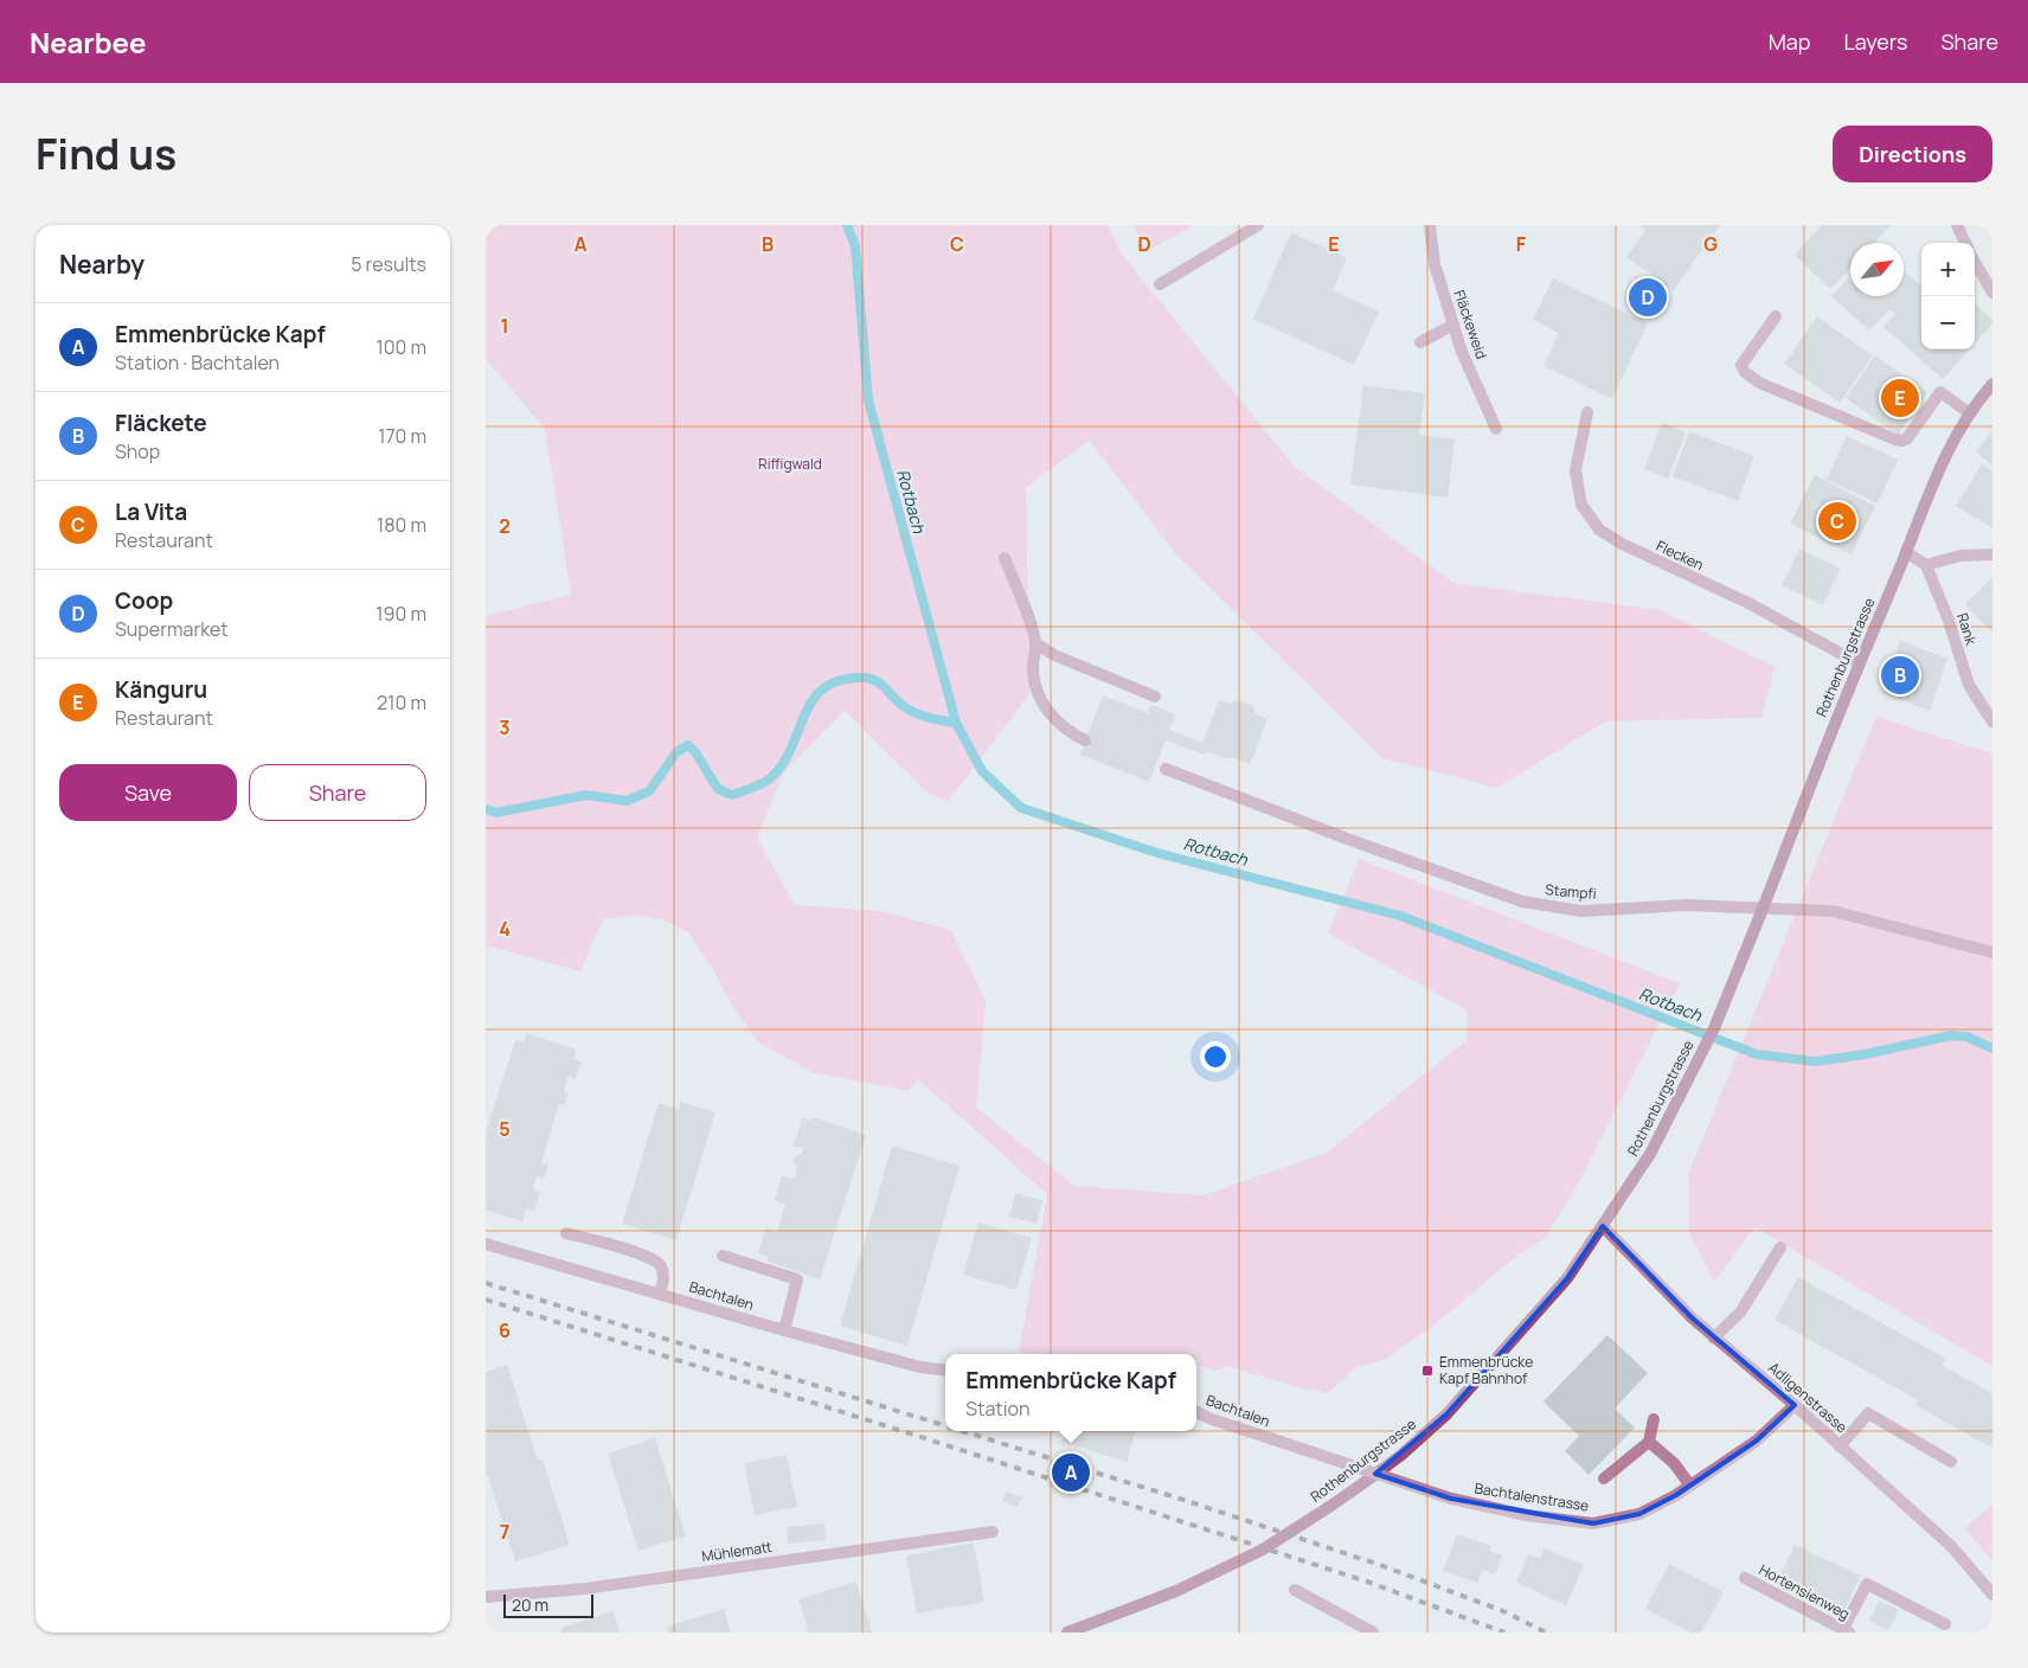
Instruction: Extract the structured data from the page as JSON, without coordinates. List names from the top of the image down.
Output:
{
  "streets": {
    "main road": ["Rothenburgstrasse"],
    "street": [
      "Fläckeweid",
      "Flecken",
      "Rank",
      "Stampfi",
      "Bachtalen",
      "Adligenstrasse",
      "Bachtalenstrasse",
      "Mühlematt",
      "Hortensienweg"
    ]
  },
  "crossings": [
    ["Flecken", "Rothenburgstrasse"],
    ["Rothenburgstrasse", "Adligenstrasse"],
    ["Bachtalen", "Bachtalenstrasse"],
    ["Adligenstrasse", "Bachtalenstrasse"]
  ],
  "water": ["Rotbach"],
  "parks": ["Riffigwald"],
  "places": {
    "transit": ["Emmenbrücke Kapf Bahnhof"]
  },
  "scale_bar": "20 m",
  "north": "top right",
  "page": {
    "header": "Nearbee",
    "nav": ["Map", "Layers", "Share"],
    "title": "Find us",
    "buttons": [
      "Directions",
      ["Save", "Share"]
    ],
    "heading": ["Nearby", "5 results"],
    "map_buttons": ["+", "−"],
    "pins": [
      "D",
      "E",
      "C",
      "B",
      "A"
    ],
    "list": [
      {
        "mark": "A",
        "name": "Emmenbrücke Kapf",
        "note": "Station · Bachtalen",
        "value": "100 m"
      },
      {
        "mark": "B",
        "name": "Fläckete",
        "note": "Shop",
        "value": "170 m"
      },
      {
        "mark": "C",
        "name": "La Vita",
        "note": "Restaurant",
        "value": "180 m"
      },
      {
        "mark": "D",
        "name": "Coop",
        "note": "Supermarket",
        "value": "190 m"
      },
      {
        "mark": "E",
        "name": "Känguru",
        "note": "Restaurant",
        "value": "210 m"
      }
    ],
    "popup": ["Emmenbrücke Kapf", "Station"],
    "scale": "20 m"
  },
  "grid": {
    "columns": [
      "A",
      "B",
      "C",
      "D",
      "E",
      "F",
      "G"
    ],
    "rows": [
      "1",
      "2",
      "3",
      "4",
      "5",
      "6",
      "7"
    ]
  }
}
